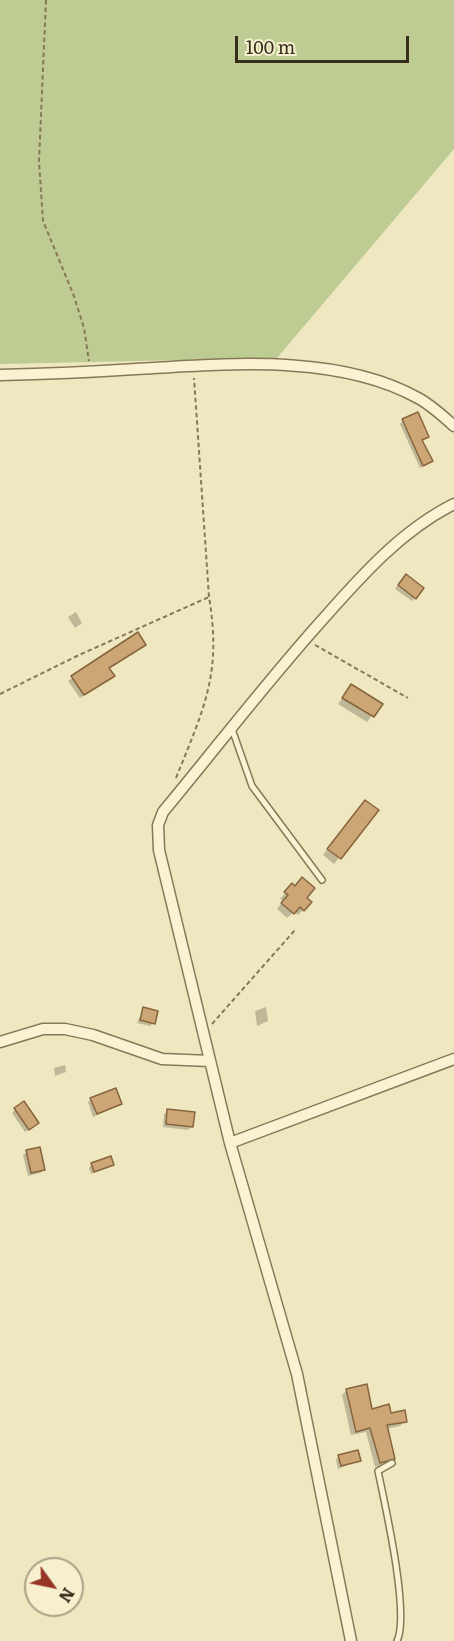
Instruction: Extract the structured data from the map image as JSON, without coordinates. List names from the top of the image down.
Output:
{
  "scale_bar": "100 m",
  "north": "bottom right"
}
